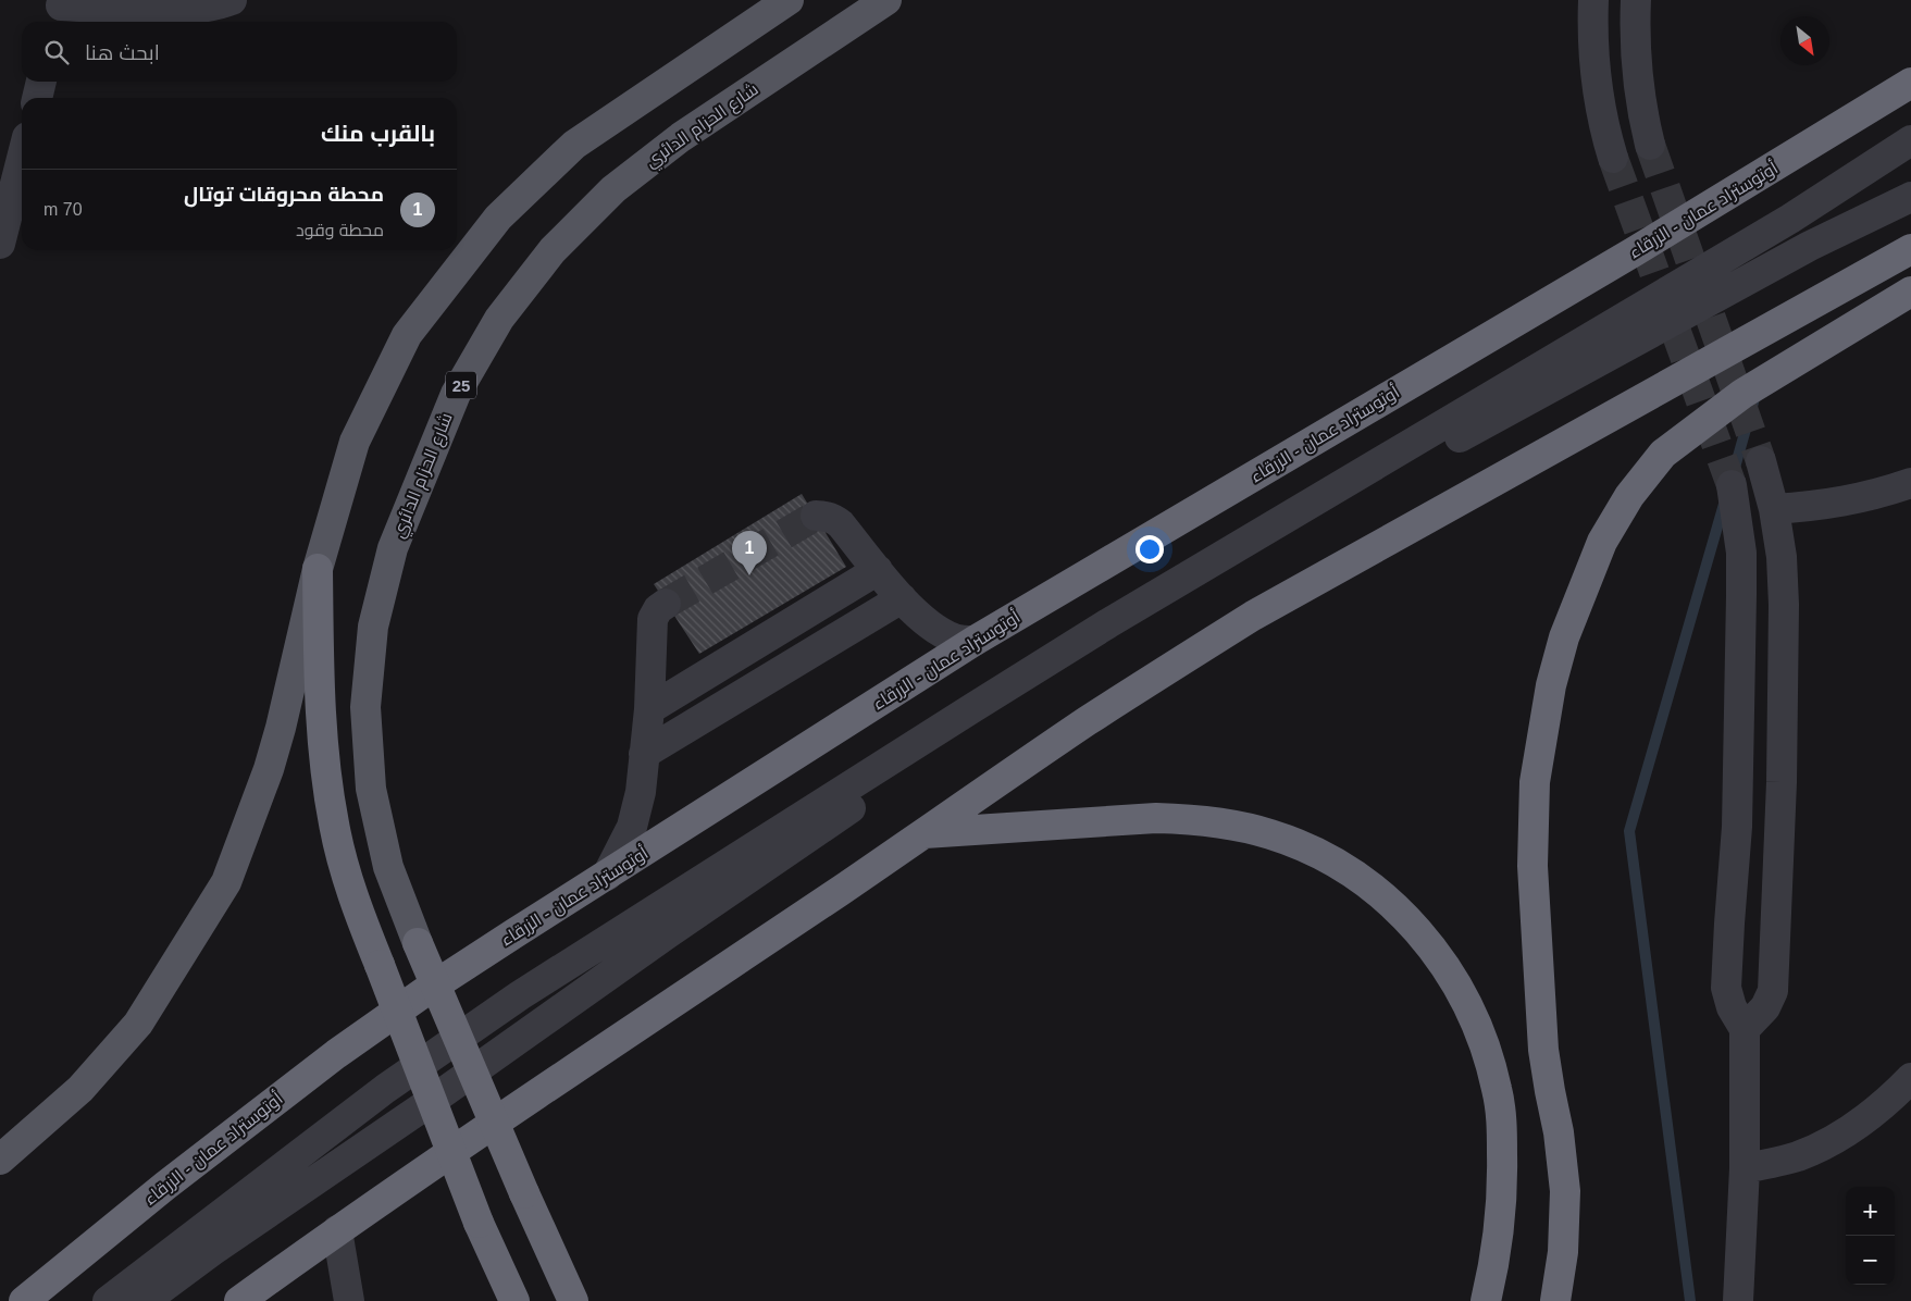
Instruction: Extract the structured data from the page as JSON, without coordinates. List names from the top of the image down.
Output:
{
  "streets": {
    "highway": ["أوتوستراد عمان - الزرقاء"],
    "main road": ["شارع الحزام الدائري", "25"]
  },
  "north": "bottom right",
  "page": {
    "search": "ابحث هنا",
    "heading": "بالقرب منك",
    "list": [
      {
        "mark": "1",
        "name": "محطة محروقات توتال",
        "note": "محطة وقود",
        "value": "70 m"
      }
    ],
    "pins": "1",
    "map_buttons": ["+", "−"]
  }
}
